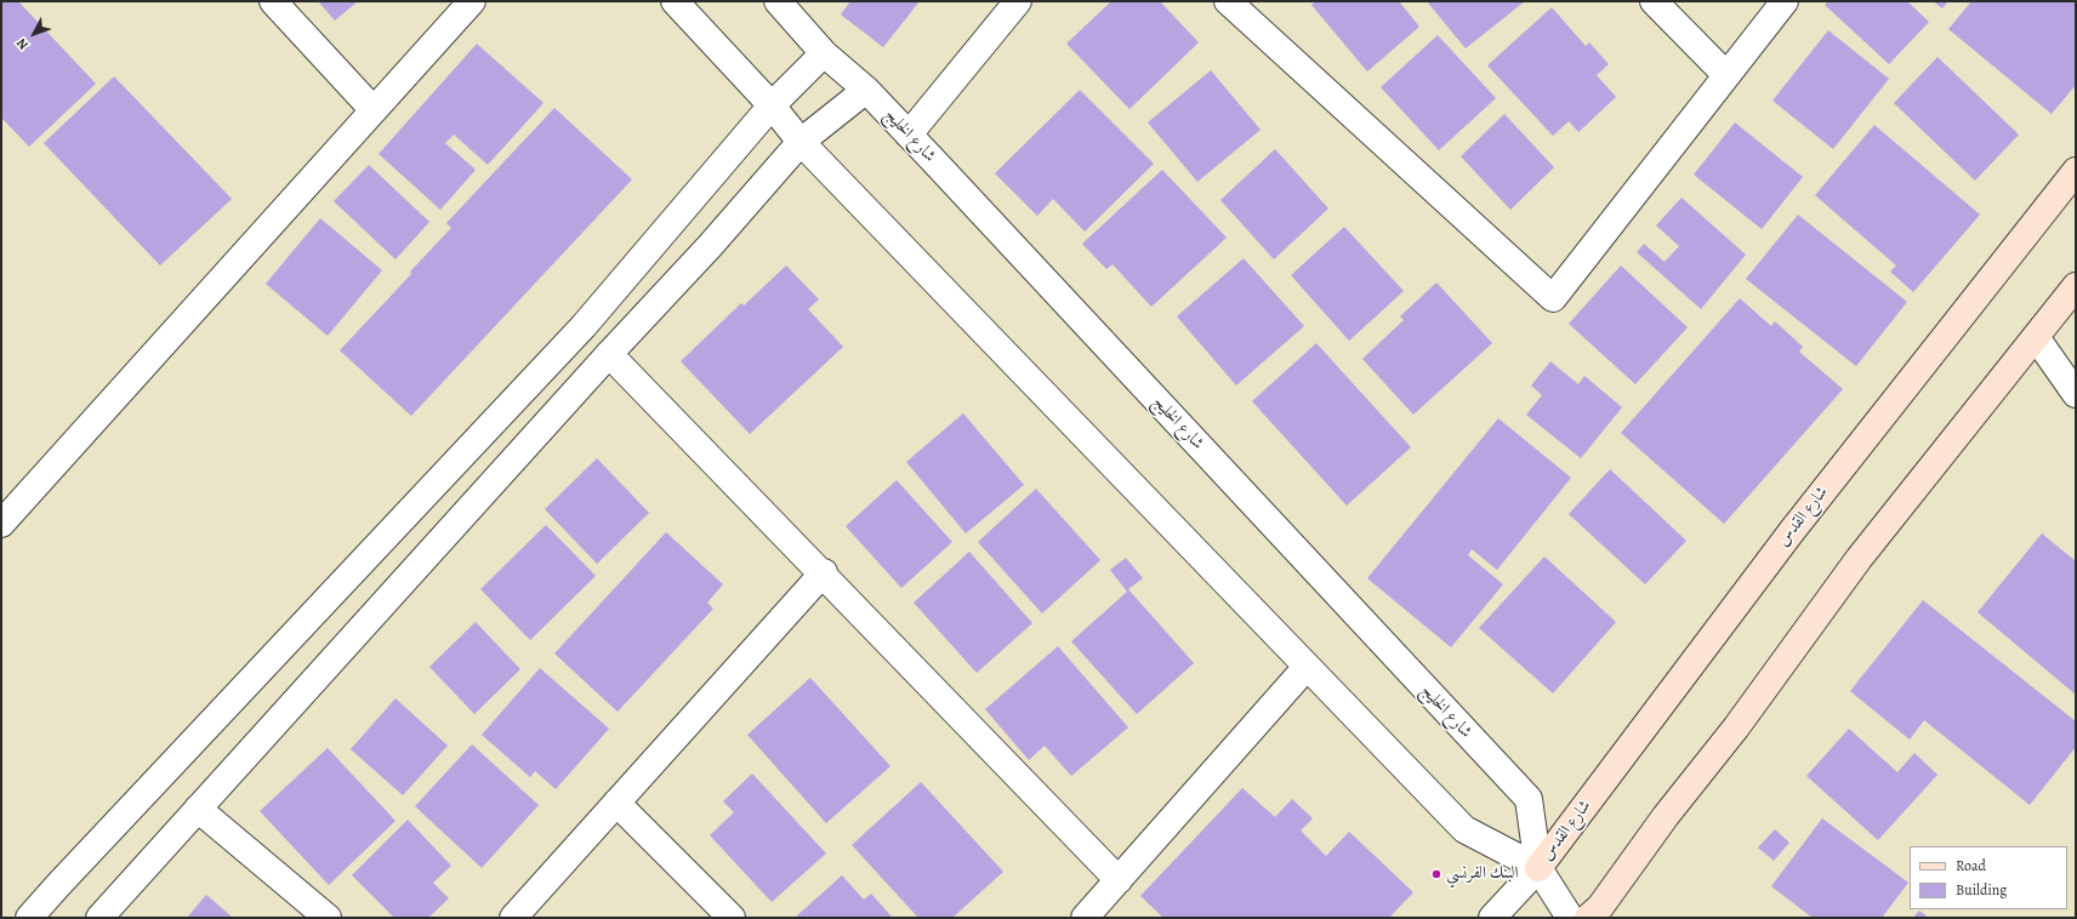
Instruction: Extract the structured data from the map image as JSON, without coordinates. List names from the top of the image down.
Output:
{
  "streets": {
    "main road": ["شارع القدس"],
    "street": ["شارع الخليج"]
  },
  "crossings": [
    ["شارع الخليج", "شارع القدس"]
  ],
  "places": ["البنك الفرنسي"],
  "legend": ["Road", "Building"],
  "north": "bottom left"
}
